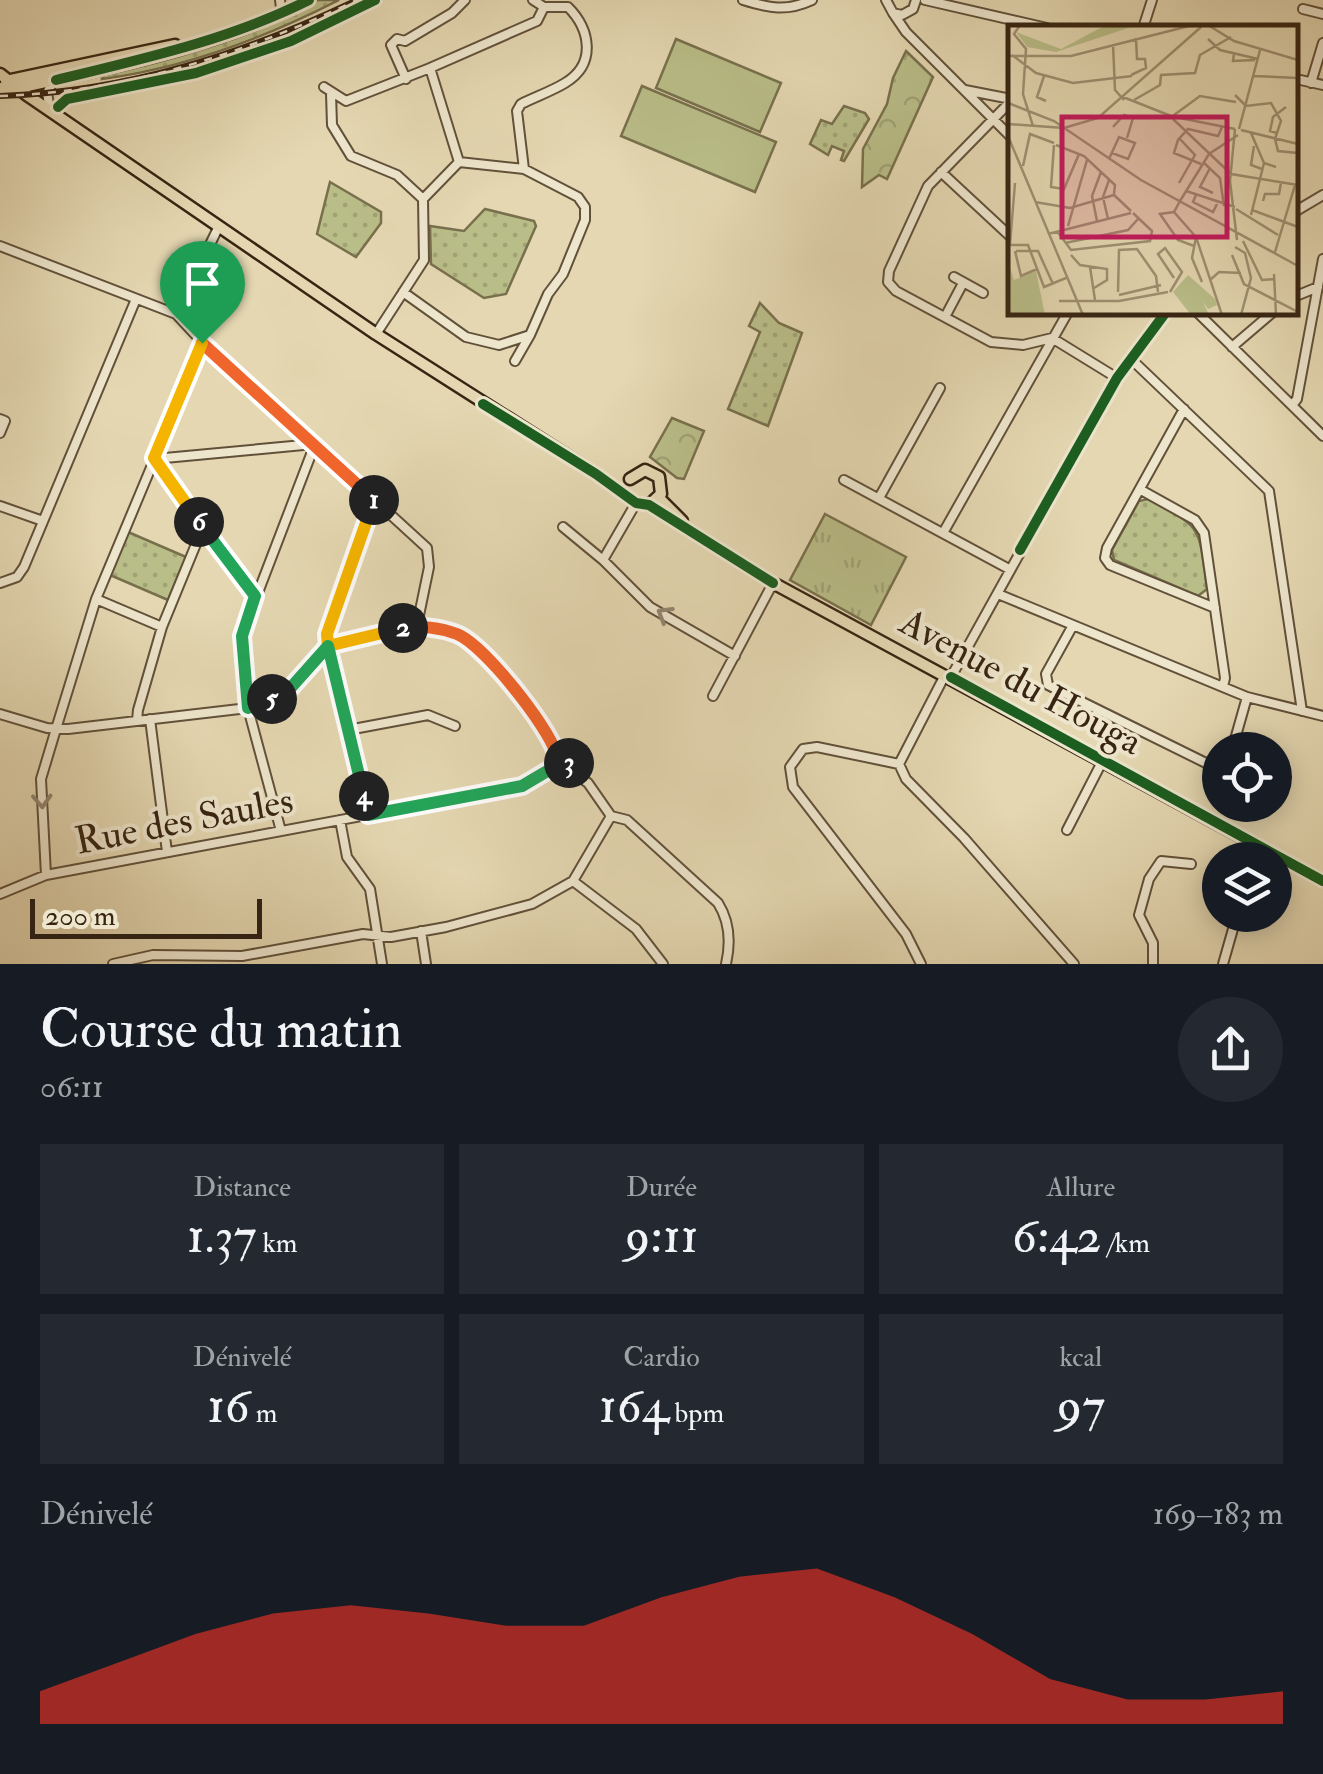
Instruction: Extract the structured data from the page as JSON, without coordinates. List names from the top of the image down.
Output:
{
  "streets": {
    "main road": ["Avenue du Houga"],
    "street": ["Rue des Saules"]
  },
  "scale_bar": "200 m",
  "page": {
    "pins": [
      "1",
      "6",
      "2",
      "5",
      "3",
      "4"
    ],
    "scale": "200 m",
    "heading": ["Course du matin", "06:11"],
    "stats": [
      ["Distance", "1.37 km"],
      ["Durée", "9:11"],
      ["Allure", "6:42 /km"],
      ["Dénivelé", "16 m"],
      ["Cardio", "164 bpm"],
      ["kcal", "97"]
    ],
    "chart": ["Dénivelé", "169–183 m"]
  }
}
